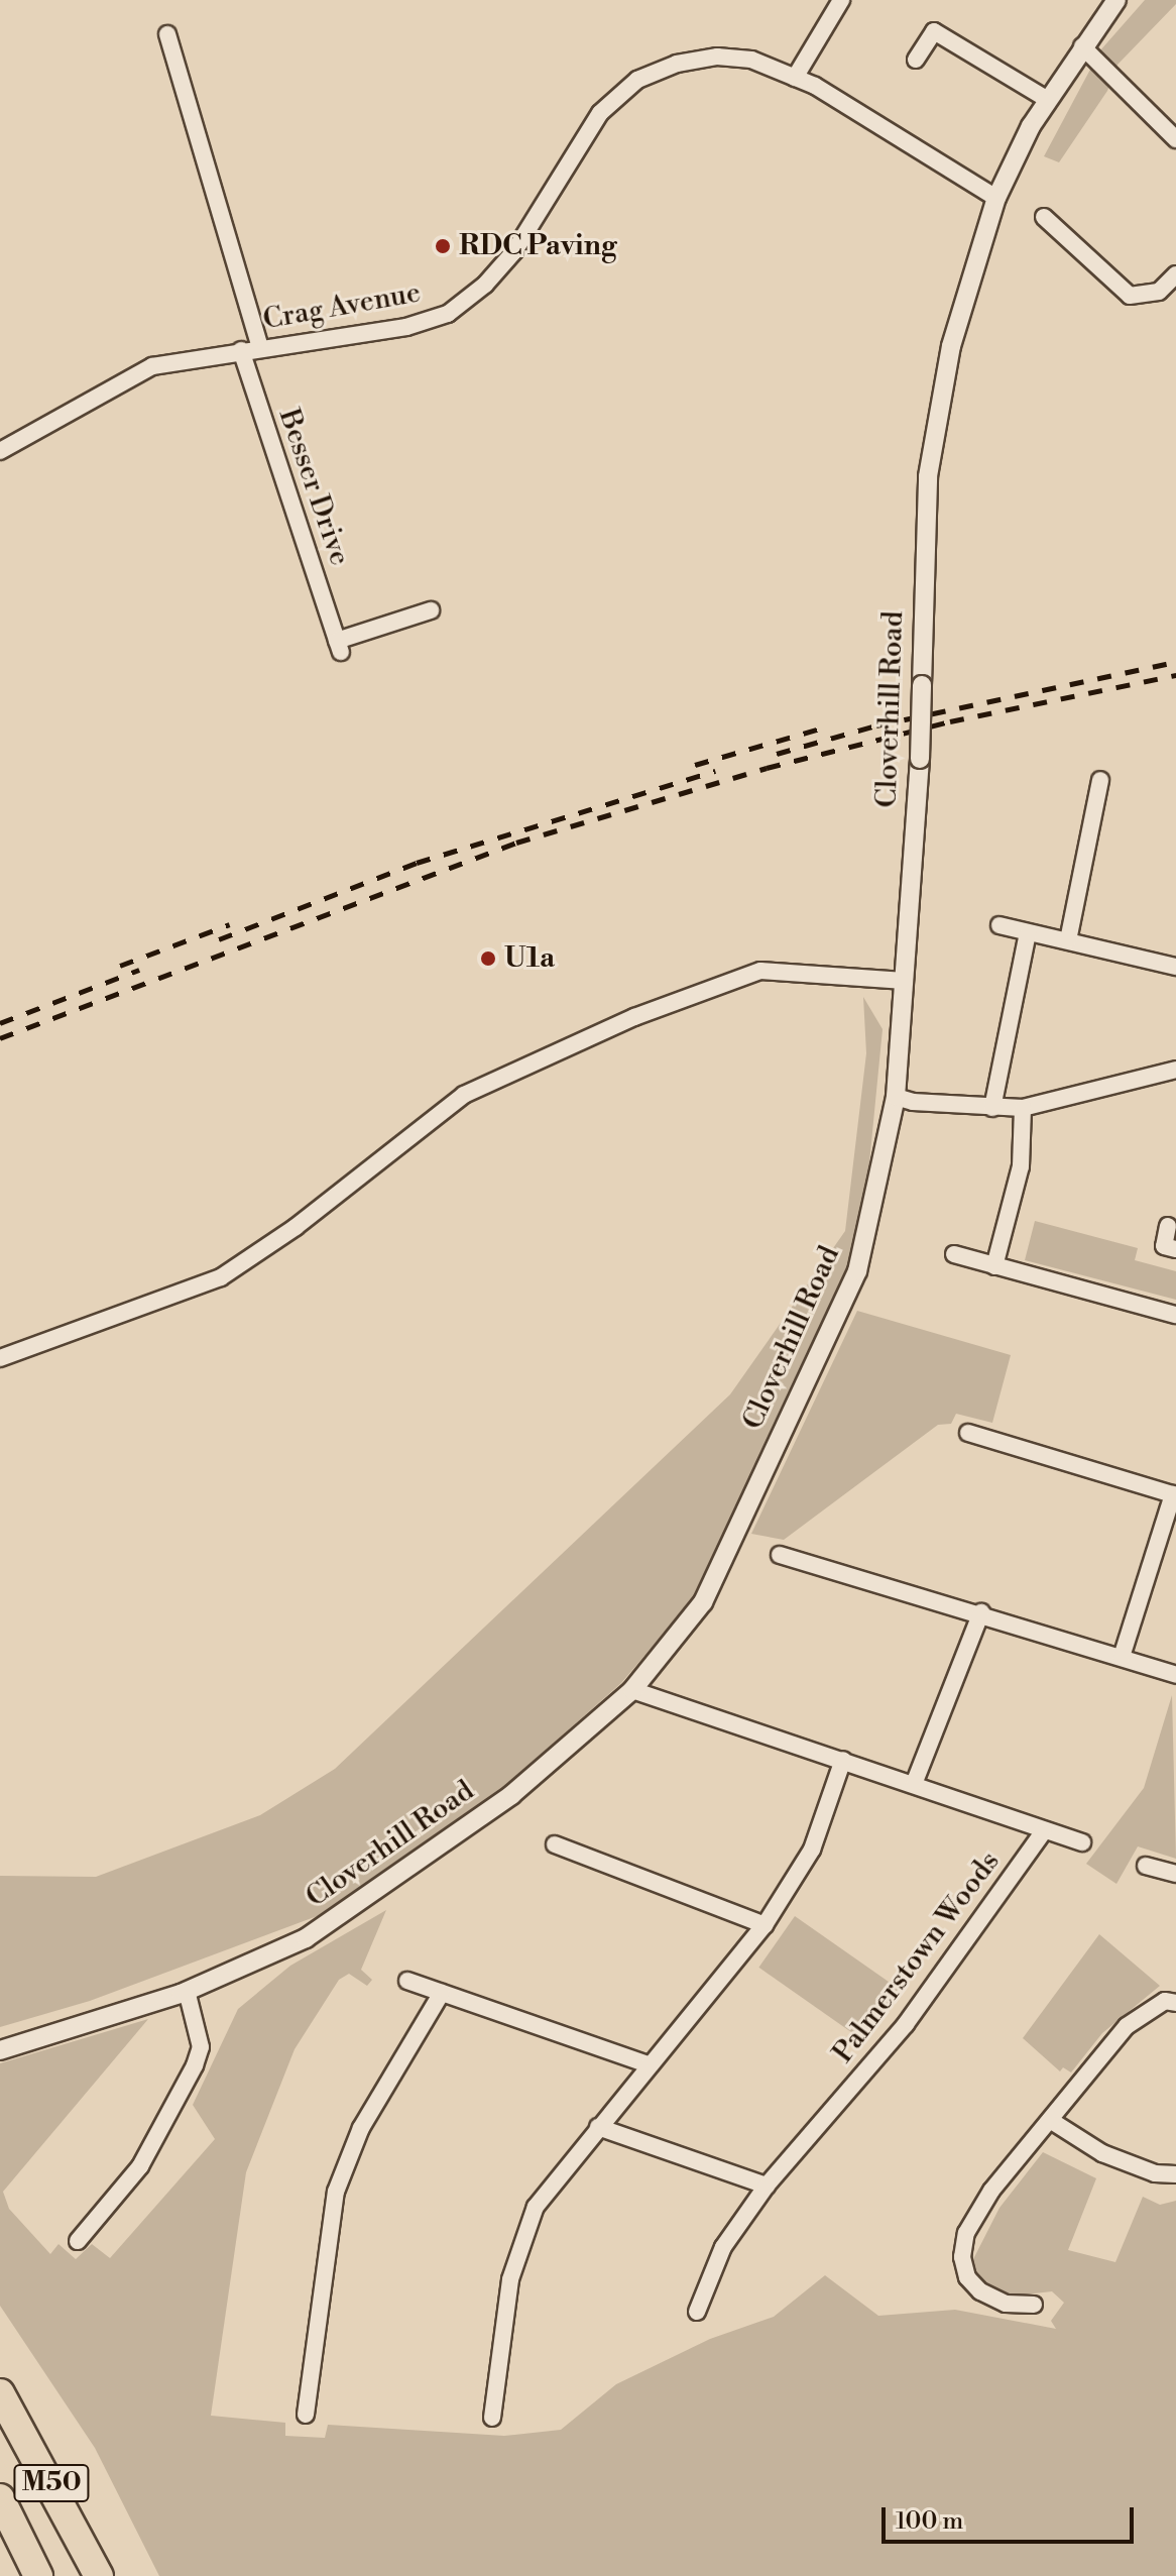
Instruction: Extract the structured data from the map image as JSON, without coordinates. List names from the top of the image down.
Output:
{
  "streets": {
    "highway": ["M50"],
    "street": [
      "Crag Avenue",
      "Besser Drive",
      "Cloverhill Road",
      "Palmerstown Woods"
    ]
  },
  "crossings": [
    ["Crag Avenue", "Besser Drive"],
    ["Crag Avenue", "Cloverhill Road"],
    ["Cloverhill Road", "Palmerstown Woods"]
  ],
  "places": ["RDC Paving", "U1a"],
  "scale_bar": "100 m"
}
